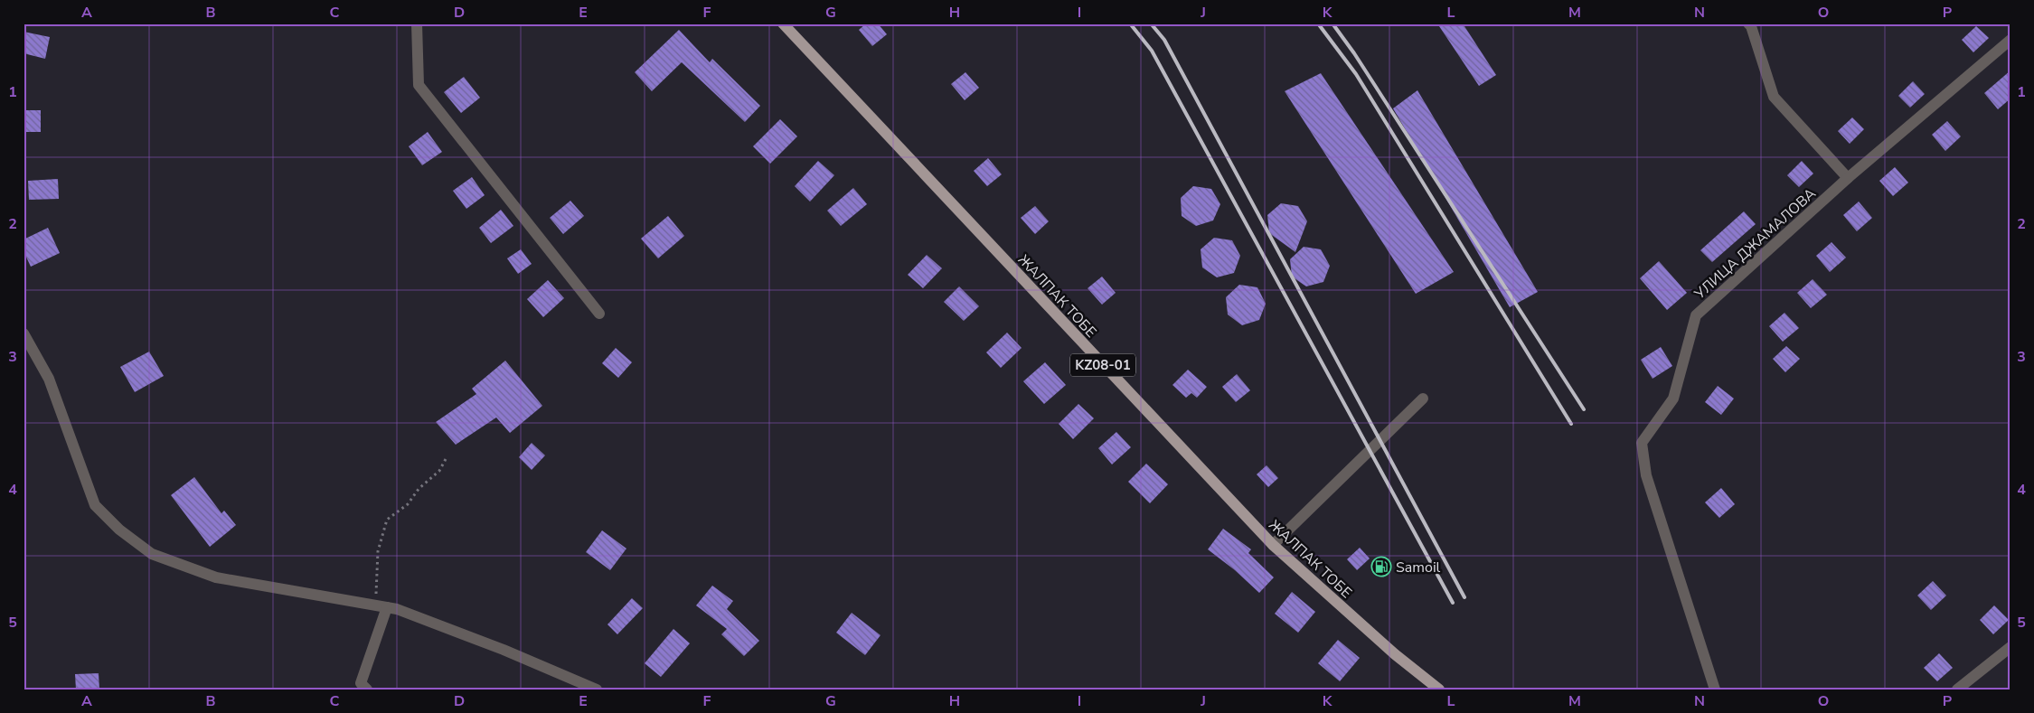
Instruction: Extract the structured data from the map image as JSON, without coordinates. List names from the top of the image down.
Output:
{
  "streets": {
    "main road": ["ЖАЛПАК ТОБЕ", "KZ08-01"],
    "street": ["УЛИЦА ДЖАМАЛОВА"]
  },
  "places": {
    "fuel station": ["Samoil"]
  },
  "grid": {
    "columns": [
      "A",
      "B",
      "C",
      "D",
      "E",
      "F",
      "G",
      "H",
      "I",
      "J",
      "K",
      "L",
      "M",
      "N",
      "O",
      "P"
    ],
    "rows": [
      "1",
      "2",
      "3",
      "4",
      "5"
    ]
  }
}
